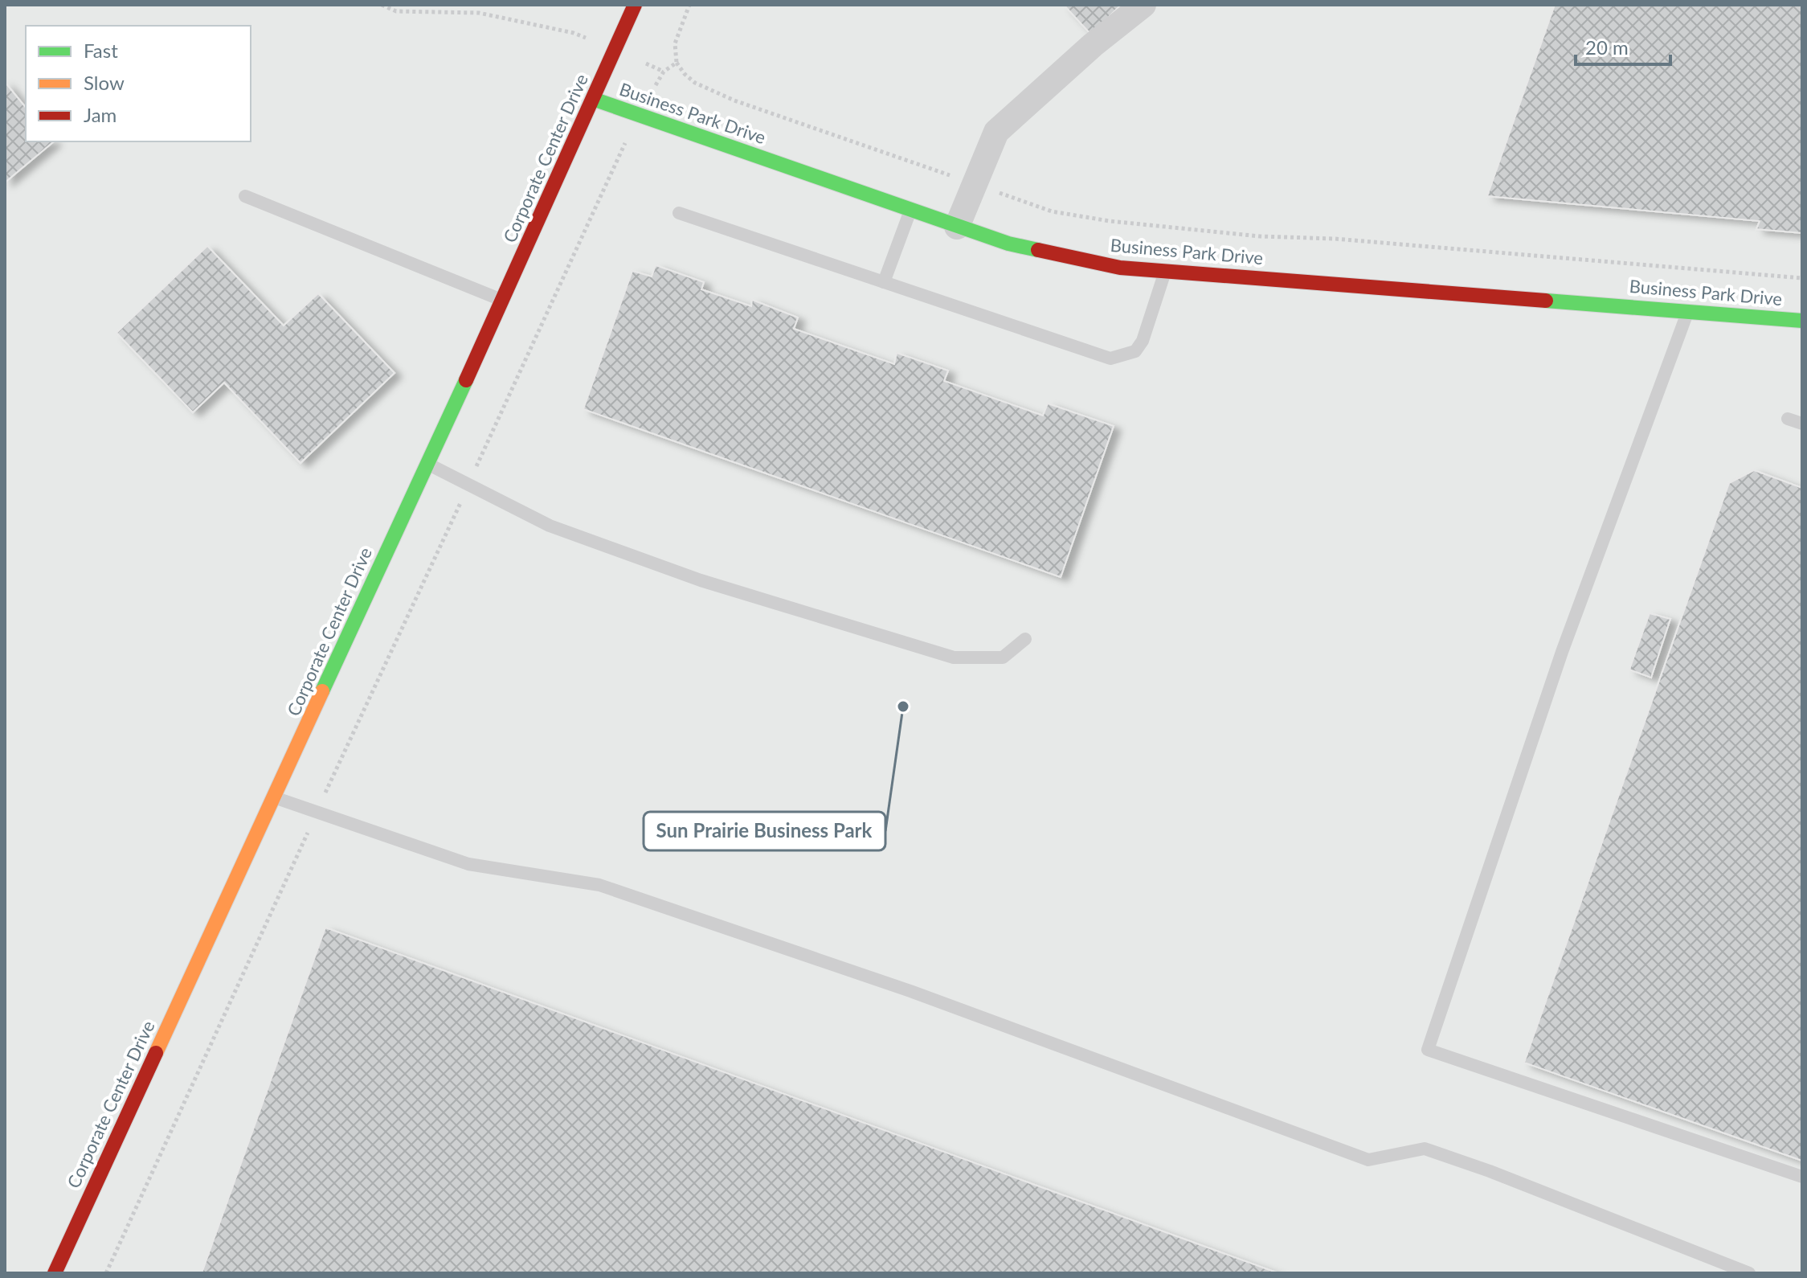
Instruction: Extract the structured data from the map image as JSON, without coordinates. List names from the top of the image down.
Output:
{
  "streets": {
    "street": ["Business Park Drive", "Corporate Center Drive"]
  },
  "crossings": [
    ["Business Park Drive", "Corporate Center Drive"]
  ],
  "places": ["Sun Prairie Business Park"],
  "legend": ["Fast", "Slow", "Jam"],
  "scale_bar": "20 m"
}
